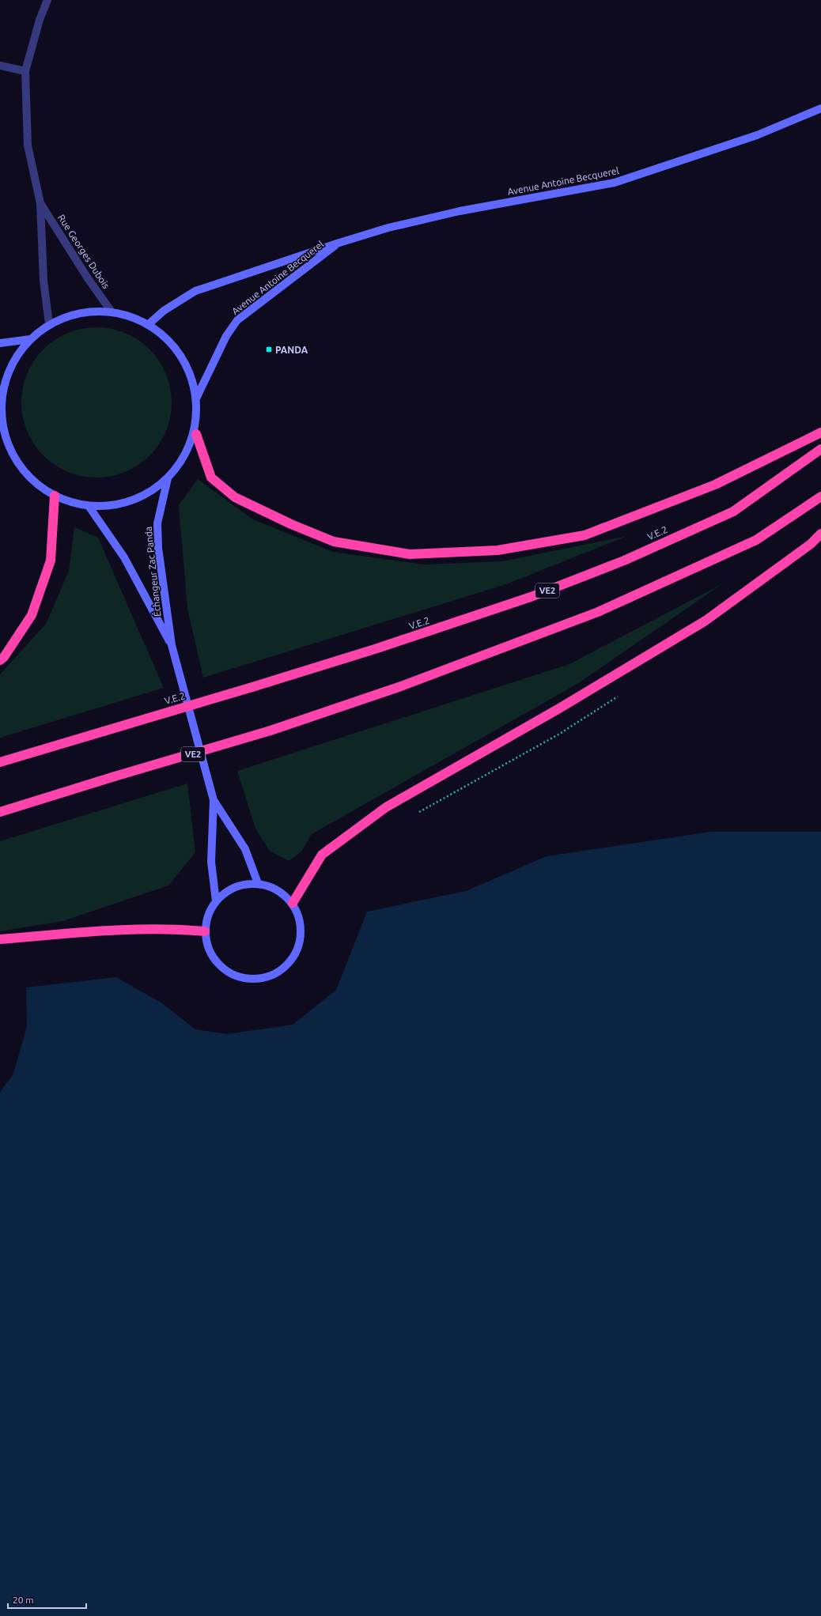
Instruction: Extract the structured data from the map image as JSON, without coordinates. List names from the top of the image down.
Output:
{
  "streets": {
    "highway": ["V.E.2", "VE2"],
    "street": ["Avenue Antoine Becquerel", "Rue Georges Dubois", "Échangeur Zac Panda"]
  },
  "places": {
    "transit": ["PANDA"]
  },
  "scale_bar": "20 m"
}
